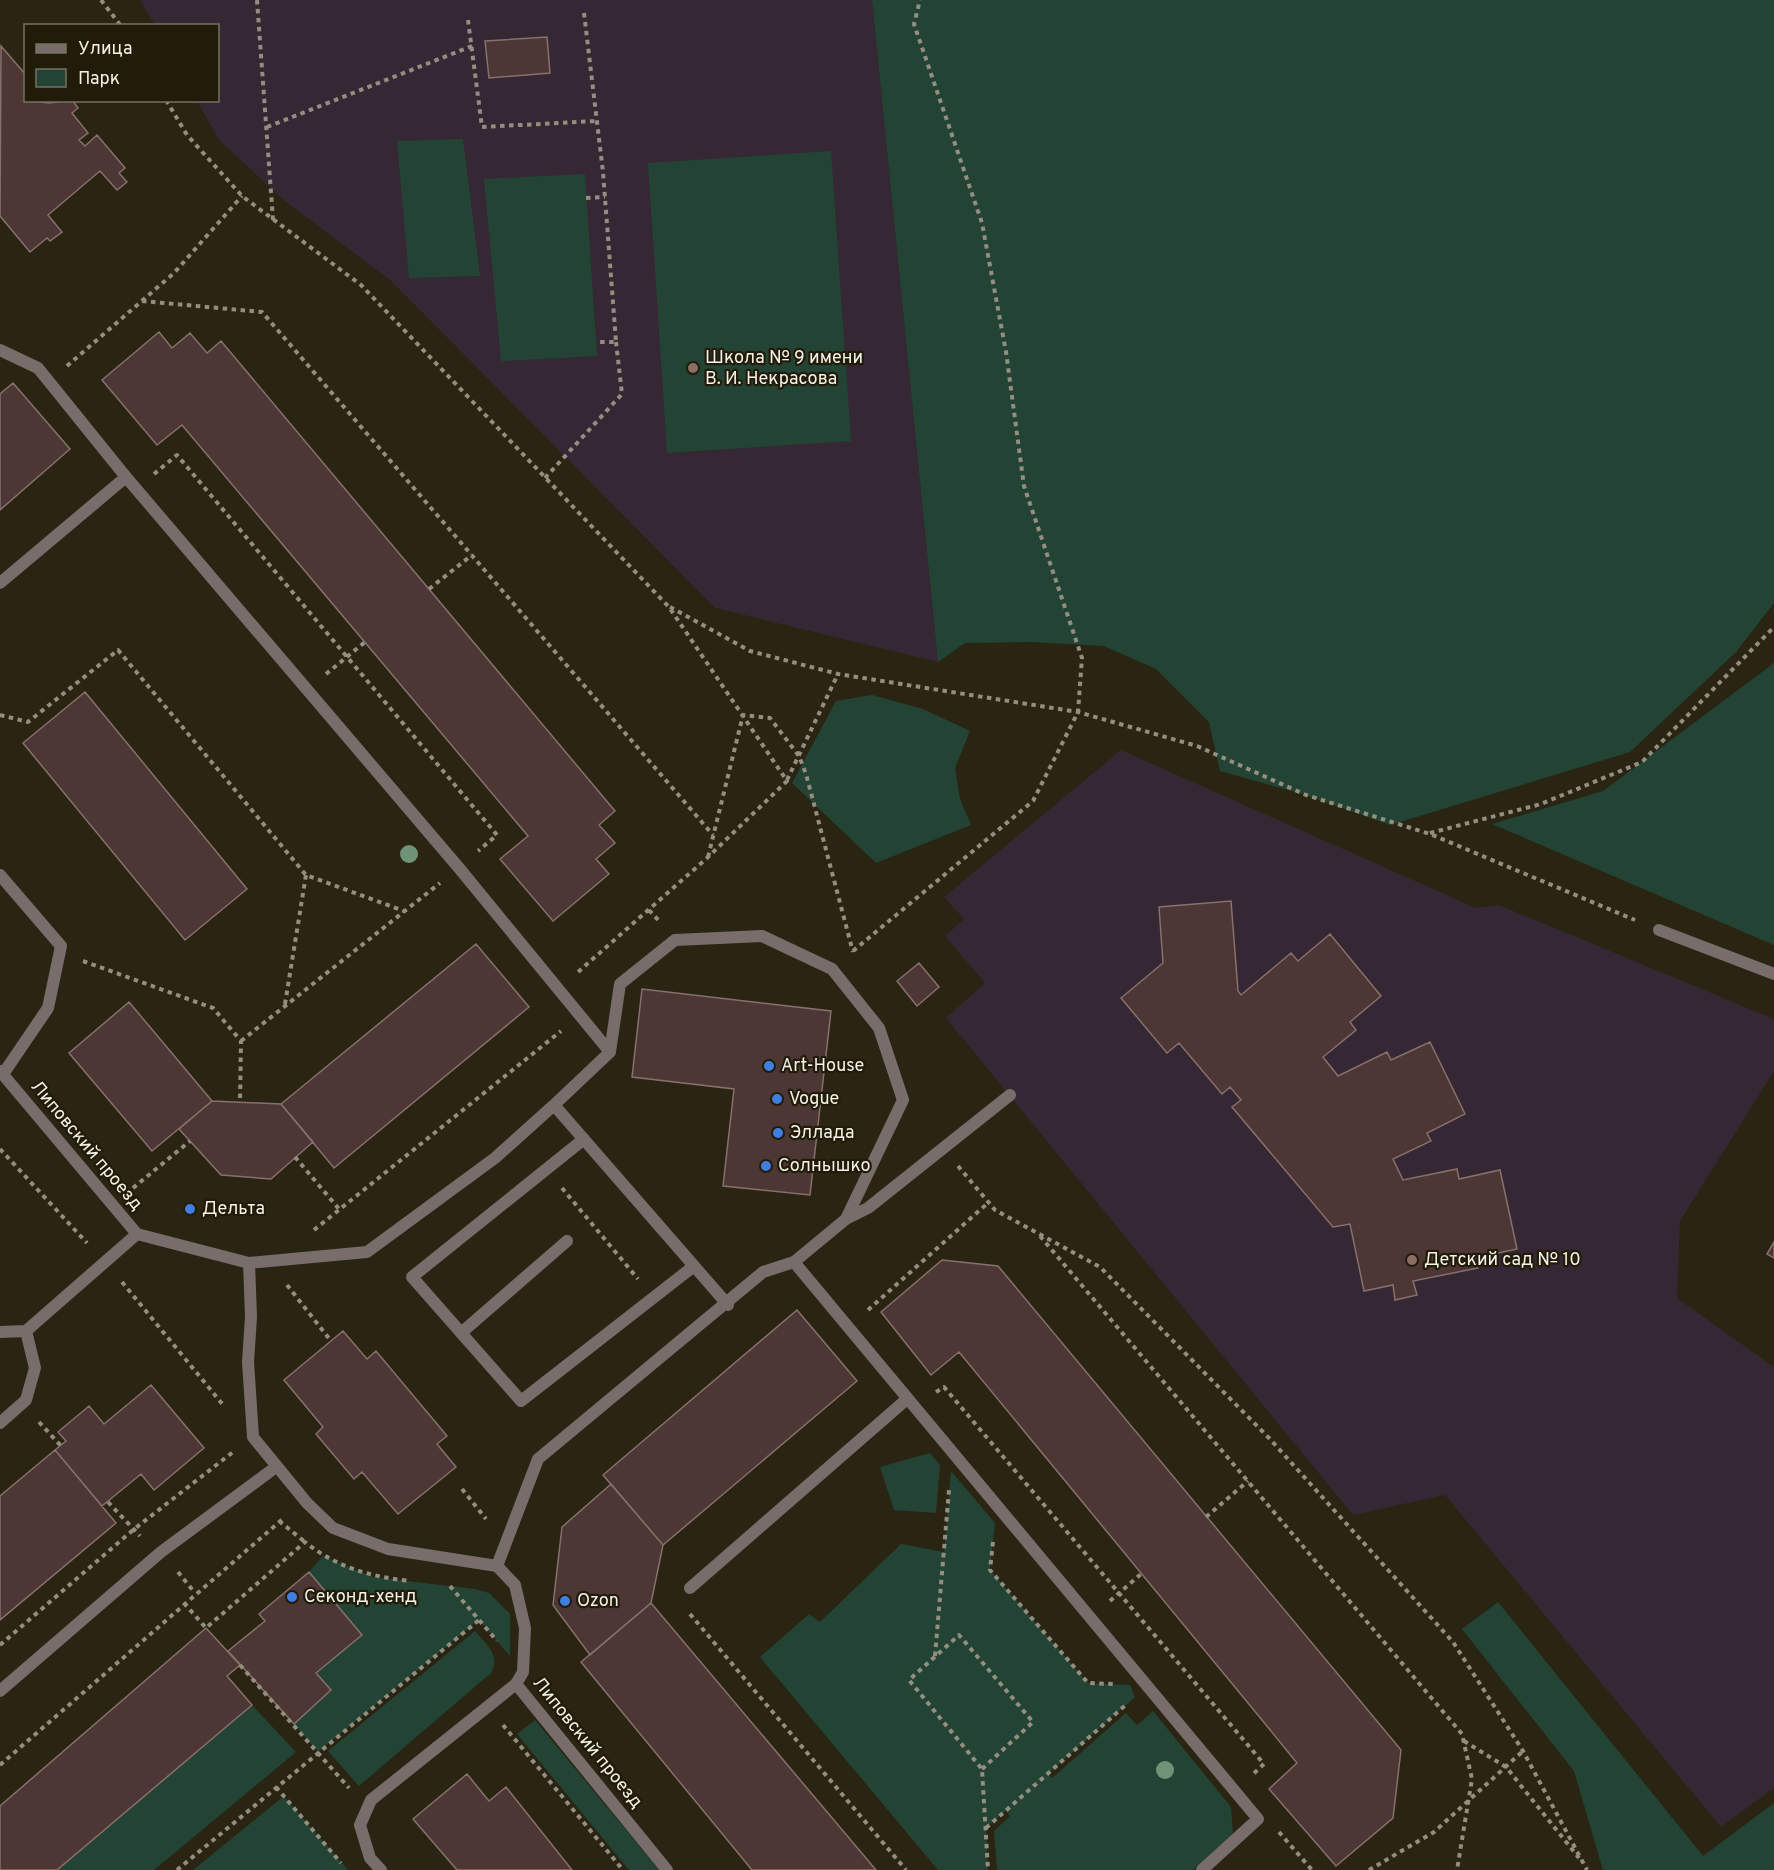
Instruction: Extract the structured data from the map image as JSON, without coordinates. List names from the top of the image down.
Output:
{
  "streets": {
    "street": ["Липовский проезд"]
  },
  "places": [
    "Школа № 9 имени В. И. Некрасова",
    "Art-House",
    "Vogue",
    "Эллада",
    "Солнышко",
    "Дельта",
    "Детский сад № 10",
    "Секонд-хенд",
    "Ozon"
  ],
  "legend": ["Улица", "Парк"]
}
